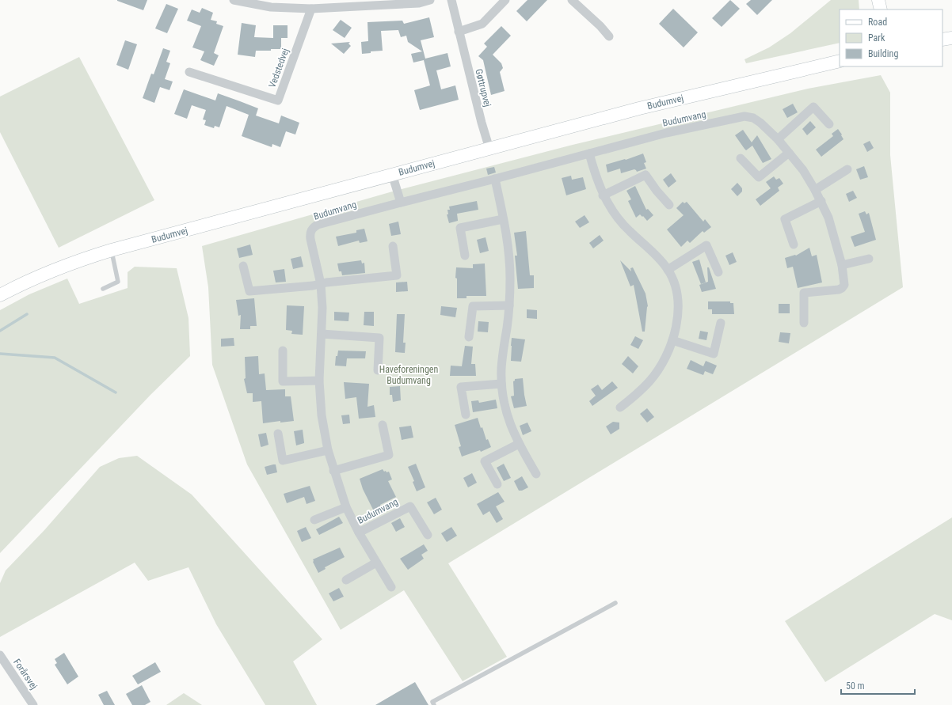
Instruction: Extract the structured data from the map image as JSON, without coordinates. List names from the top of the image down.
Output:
{
  "streets": {
    "street": [
      "Vedstedvej",
      "Gøttrupvej",
      "Budumvej",
      "Budumvang",
      "Forårsvej"
    ]
  },
  "crossings": [
    ["Gøttrupvej", "Budumvej"]
  ],
  "parks": ["Haveforeningen Budumvang"],
  "legend": ["Road", "Park", "Building"],
  "scale_bar": "50 m"
}
